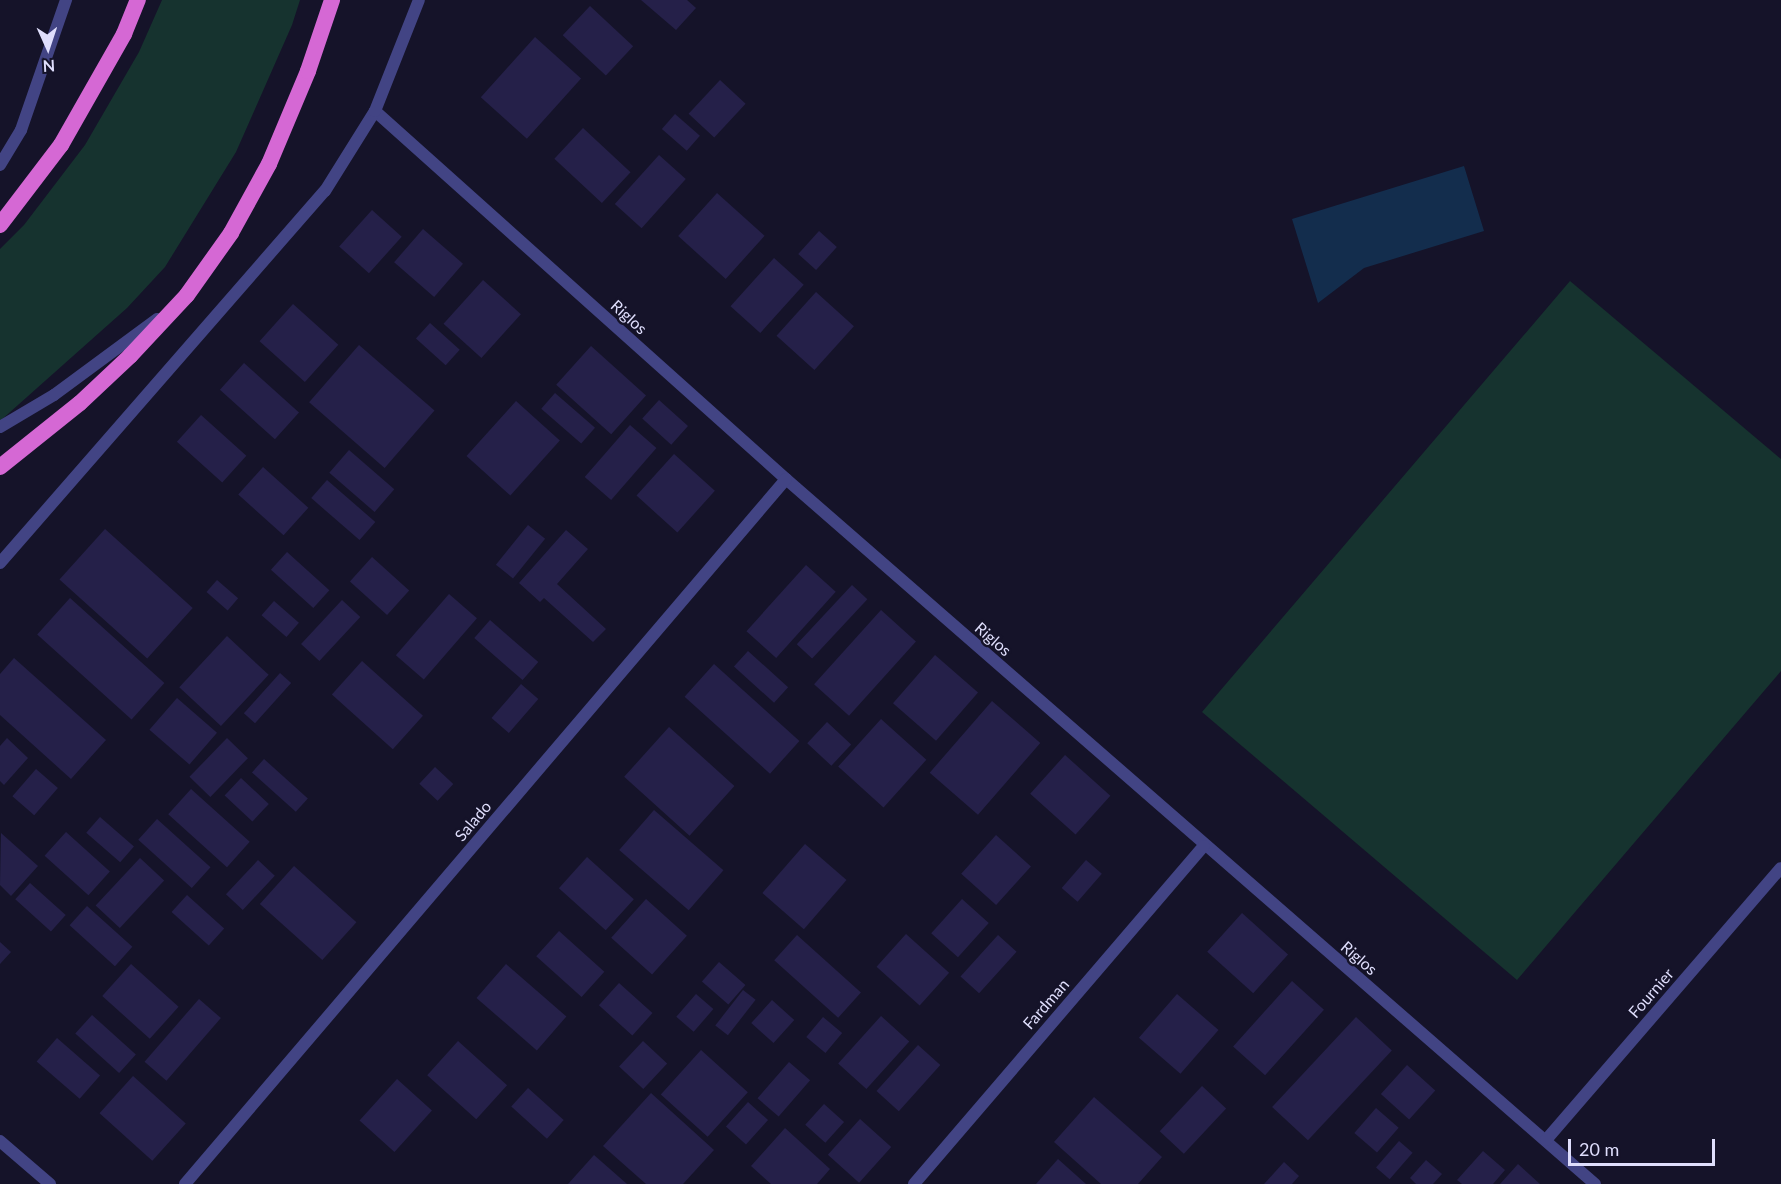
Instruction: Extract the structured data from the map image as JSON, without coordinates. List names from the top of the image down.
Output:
{
  "streets": {
    "street": [
      "Riglos",
      "Salado",
      "Fournier",
      "Fardman"
    ]
  },
  "crossings": [
    ["Riglos", "Salado"],
    ["Riglos", "Fournier"],
    ["Riglos", "Fardman"]
  ],
  "scale_bar": "20 m",
  "north": "bottom"
}
